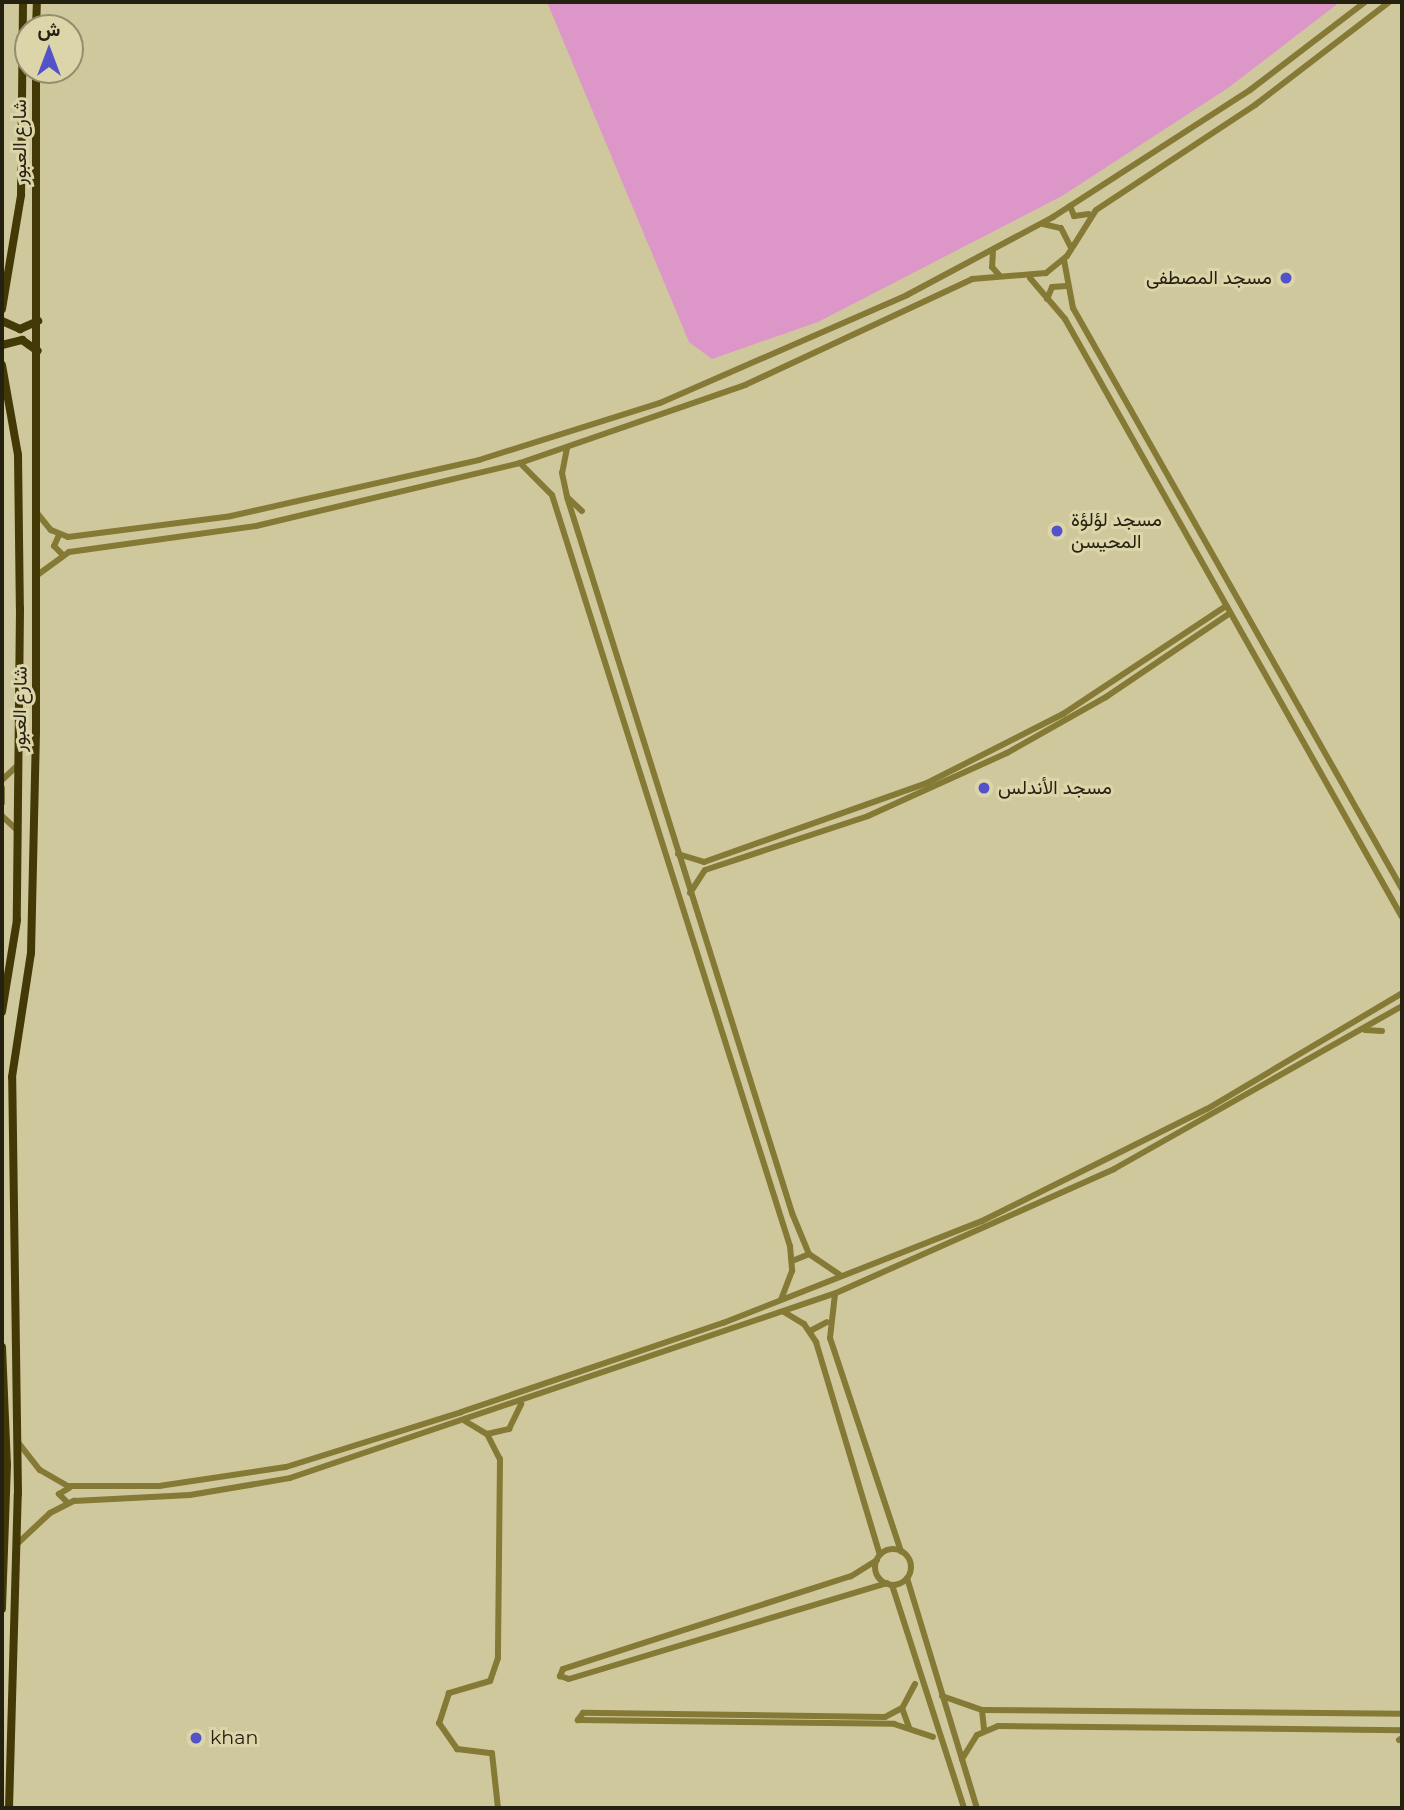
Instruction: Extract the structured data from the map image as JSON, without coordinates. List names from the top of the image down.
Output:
{
  "streets": {
    "main road": ["شارع العبور"]
  },
  "places": [
    "مسجد المصطفى",
    "مسجد لؤلؤة المحيسن",
    "مسجد الأندلس",
    "khan"
  ],
  "north": "top"
}
